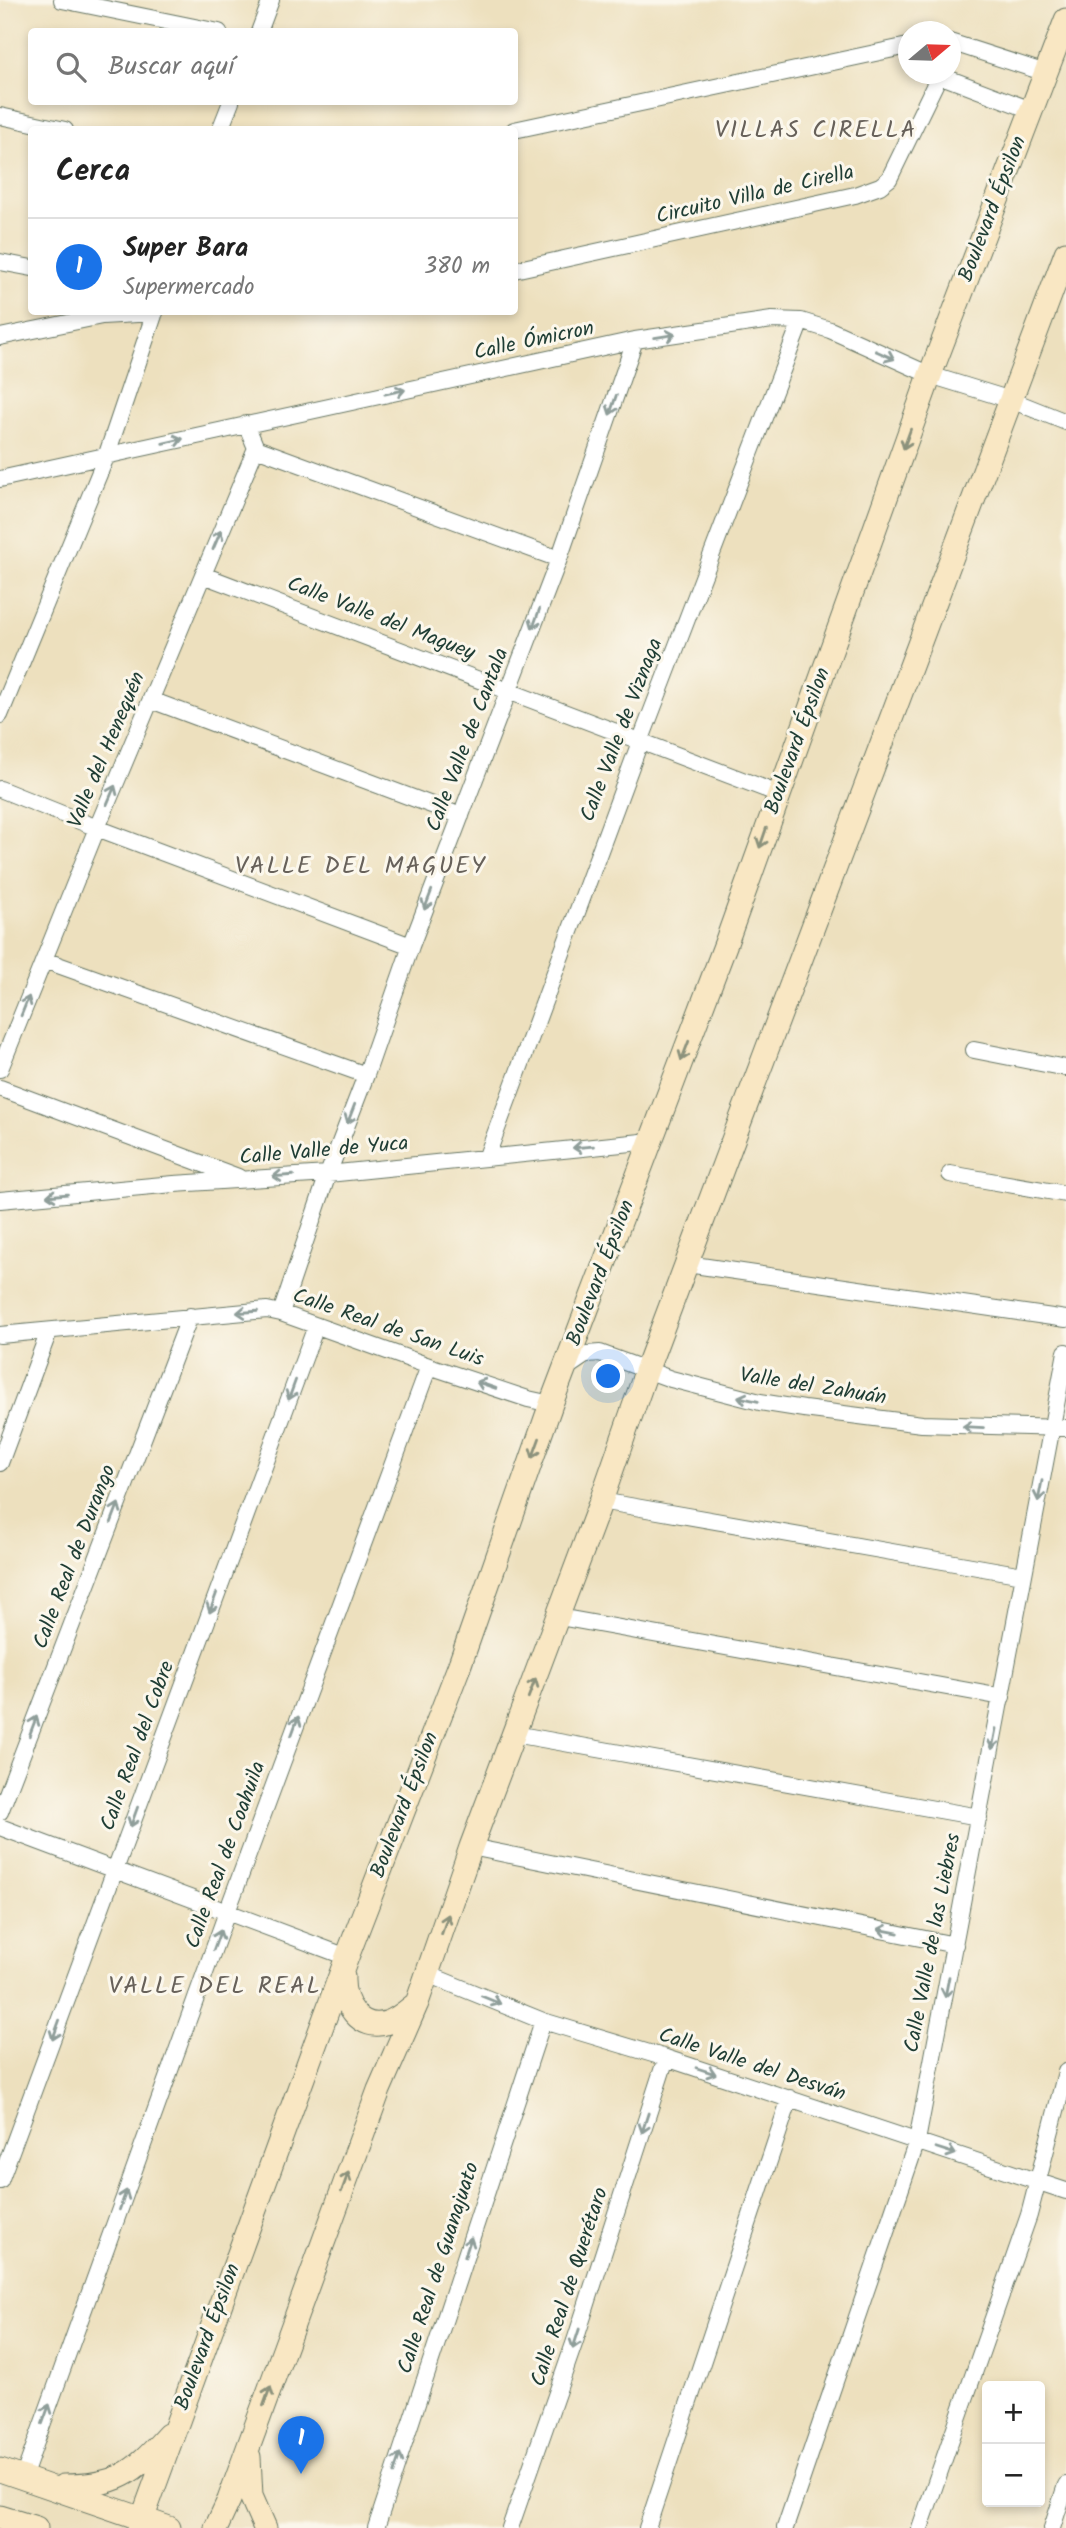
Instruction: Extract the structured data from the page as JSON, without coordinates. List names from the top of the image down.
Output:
{
  "streets": {
    "street": [
      "Circuito Villa de Cirella",
      "Boulevard Épsilon",
      "Calle Ómicron",
      "Calle Valle del Maguey",
      "Calle Valle de Viznaga",
      "Calle Valle de Cantala",
      "Valle del Henequén",
      "Calle Valle de Yuca",
      "Calle Real de San Luis",
      "Valle del Zahuán",
      "Calle Real de Durango",
      "Calle Real del Cobre",
      "Calle Real de Coahuila",
      "Calle Valle de las Liebres",
      "Calle Valle del Desván",
      "Calle Real de Guanajuato",
      "Calle Real de Querétaro"
    ]
  },
  "crossings": [
    ["Circuito Villa de Cirella", "Boulevard Épsilon"],
    ["Boulevard Épsilon", "Calle Ómicron"],
    ["Boulevard Épsilon", "Calle Valle del Maguey"],
    ["Boulevard Épsilon", "Calle Valle de Yuca"],
    ["Boulevard Épsilon", "Calle Real de San Luis"],
    ["Boulevard Épsilon", "Valle del Zahuán"],
    ["Calle Ómicron", "Calle Valle de Viznaga"],
    ["Calle Ómicron", "Calle Valle de Cantala"],
    ["Calle Valle del Maguey", "Calle Valle de Viznaga"],
    ["Calle Valle del Maguey", "Calle Valle de Cantala"],
    ["Calle Valle del Maguey", "Valle del Henequén"],
    ["Calle Valle de Viznaga", "Calle Valle de Yuca"],
    ["Calle Valle de Cantala", "Calle Valle de Yuca"],
    ["Calle Valle de Cantala", "Calle Real de San Luis"],
    ["Calle Real de San Luis", "Calle Real de Durango"],
    ["Calle Real de San Luis", "Calle Real del Cobre"],
    ["Calle Real de San Luis", "Calle Real de Coahuila"],
    ["Valle del Zahuán", "Calle Valle de las Liebres"],
    ["Calle Valle de las Liebres", "Calle Valle del Desván"],
    ["Calle Valle del Desván", "Calle Real de Guanajuato"],
    ["Calle Valle del Desván", "Calle Real de Querétaro"]
  ],
  "one_way": [
    "Calle Ómicron",
    "Calle Valle de Cantala",
    "Calle Real de San Luis",
    "Calle Real de Durango",
    "Calle Real del Cobre",
    "Calle Real de Coahuila",
    "Calle Valle de las Liebres",
    "Calle Valle del Desván"
  ],
  "districts": ["VILLAS CIRELLA", "VALLE DEL MAGUEY", "VALLE DEL REAL"],
  "north": "right",
  "page": {
    "search": "Buscar aquí",
    "heading": "Cerca",
    "list": [
      {
        "mark": "1",
        "name": "Super Bara",
        "note": "Supermercado",
        "value": "380 m"
      }
    ],
    "map_buttons": ["+", "−"],
    "pins": "1"
  }
}
